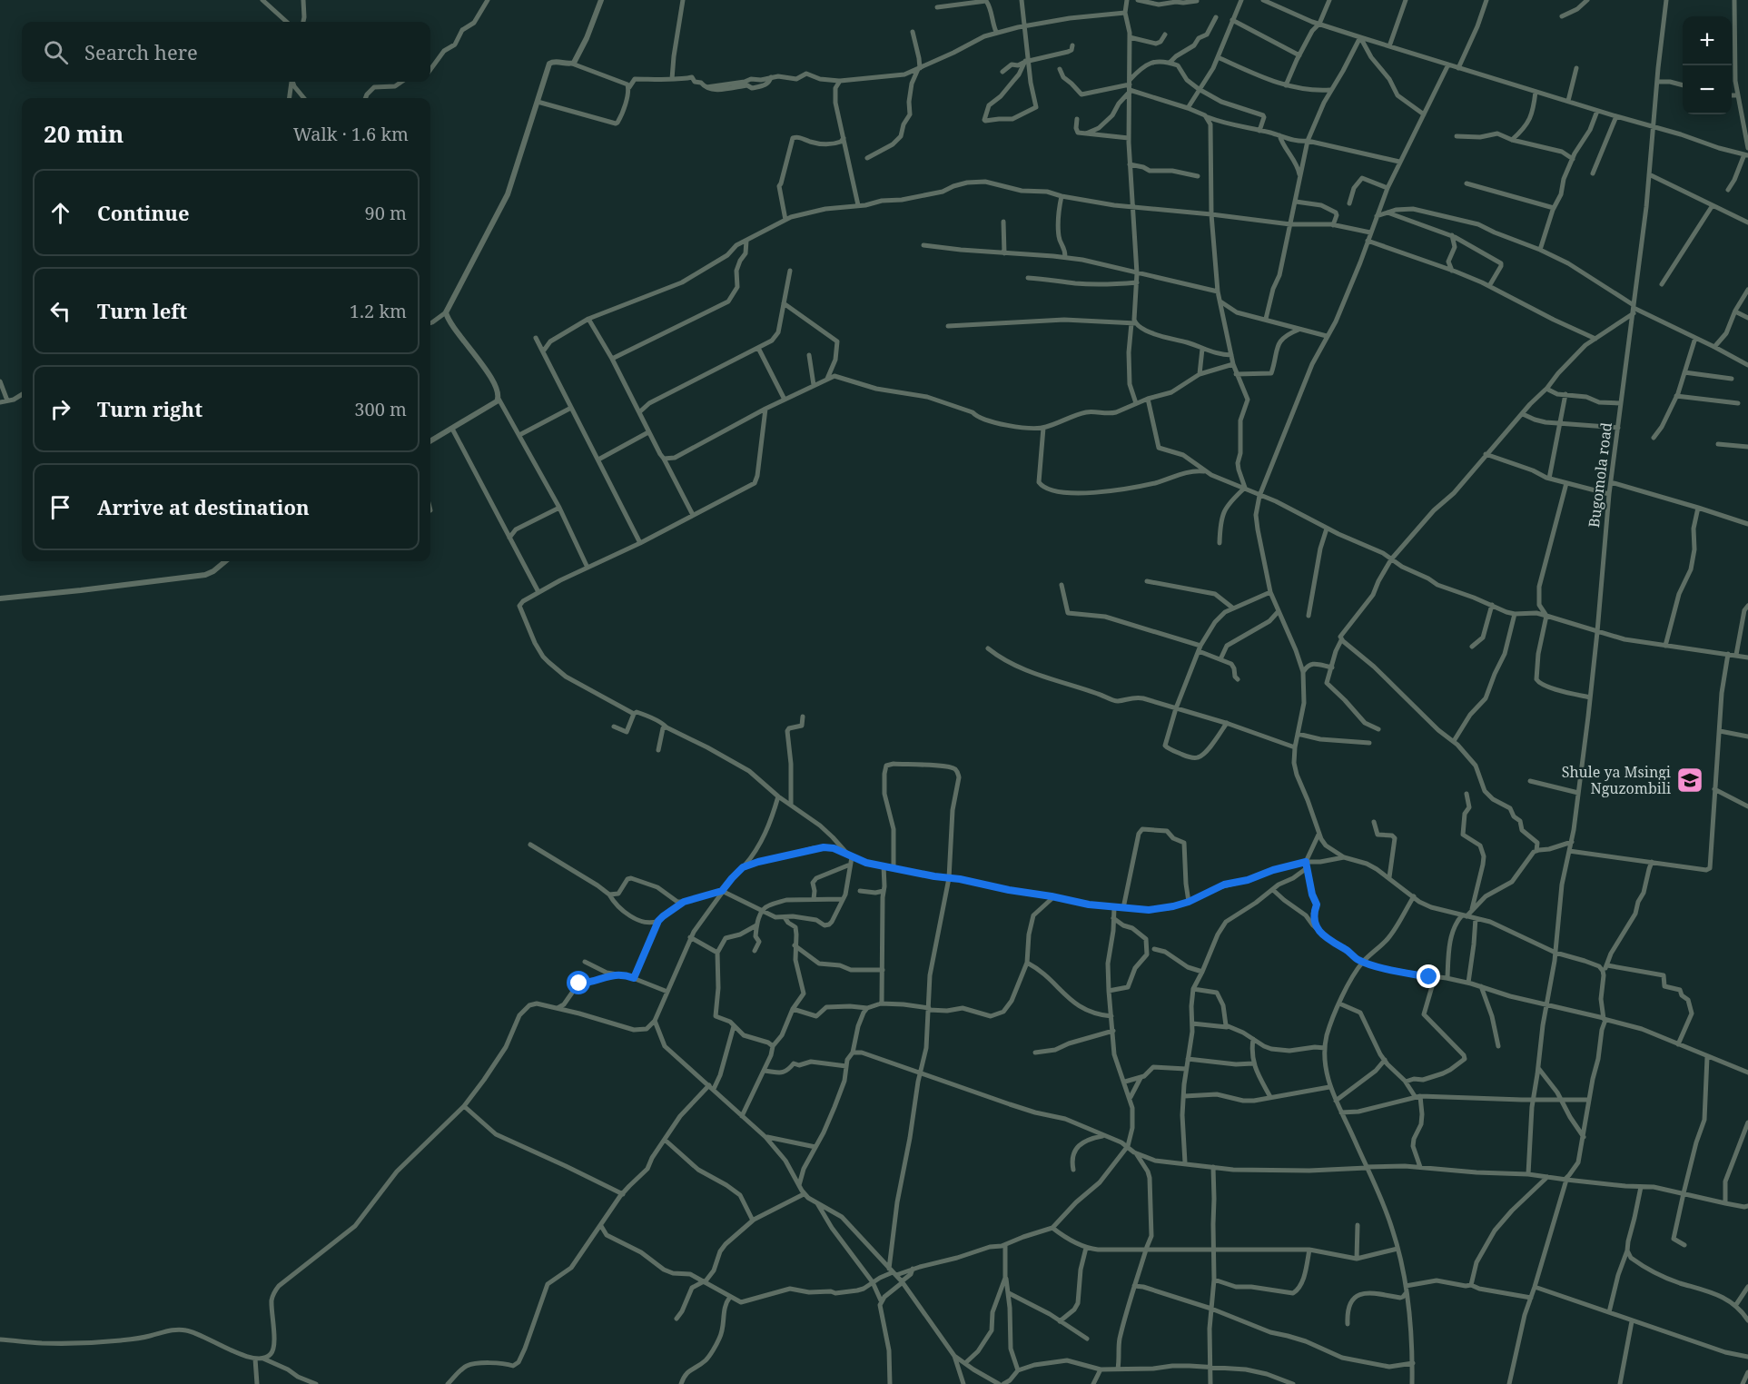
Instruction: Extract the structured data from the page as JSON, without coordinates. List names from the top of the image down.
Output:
{
  "streets": {
    "street": ["Bugomola road"]
  },
  "places": {
    "school or university": ["Shule ya Msingi Nguzombili"]
  },
  "page": {
    "map_buttons": ["+", "−"],
    "search": "Search here",
    "heading": ["20 min", "Walk · 1.6 km"],
    "list": [
      ["Continue", "90 m"],
      ["Turn left", "1.2 km"],
      ["Turn right", "300 m"],
      "Arrive at destination"
    ]
  }
}
